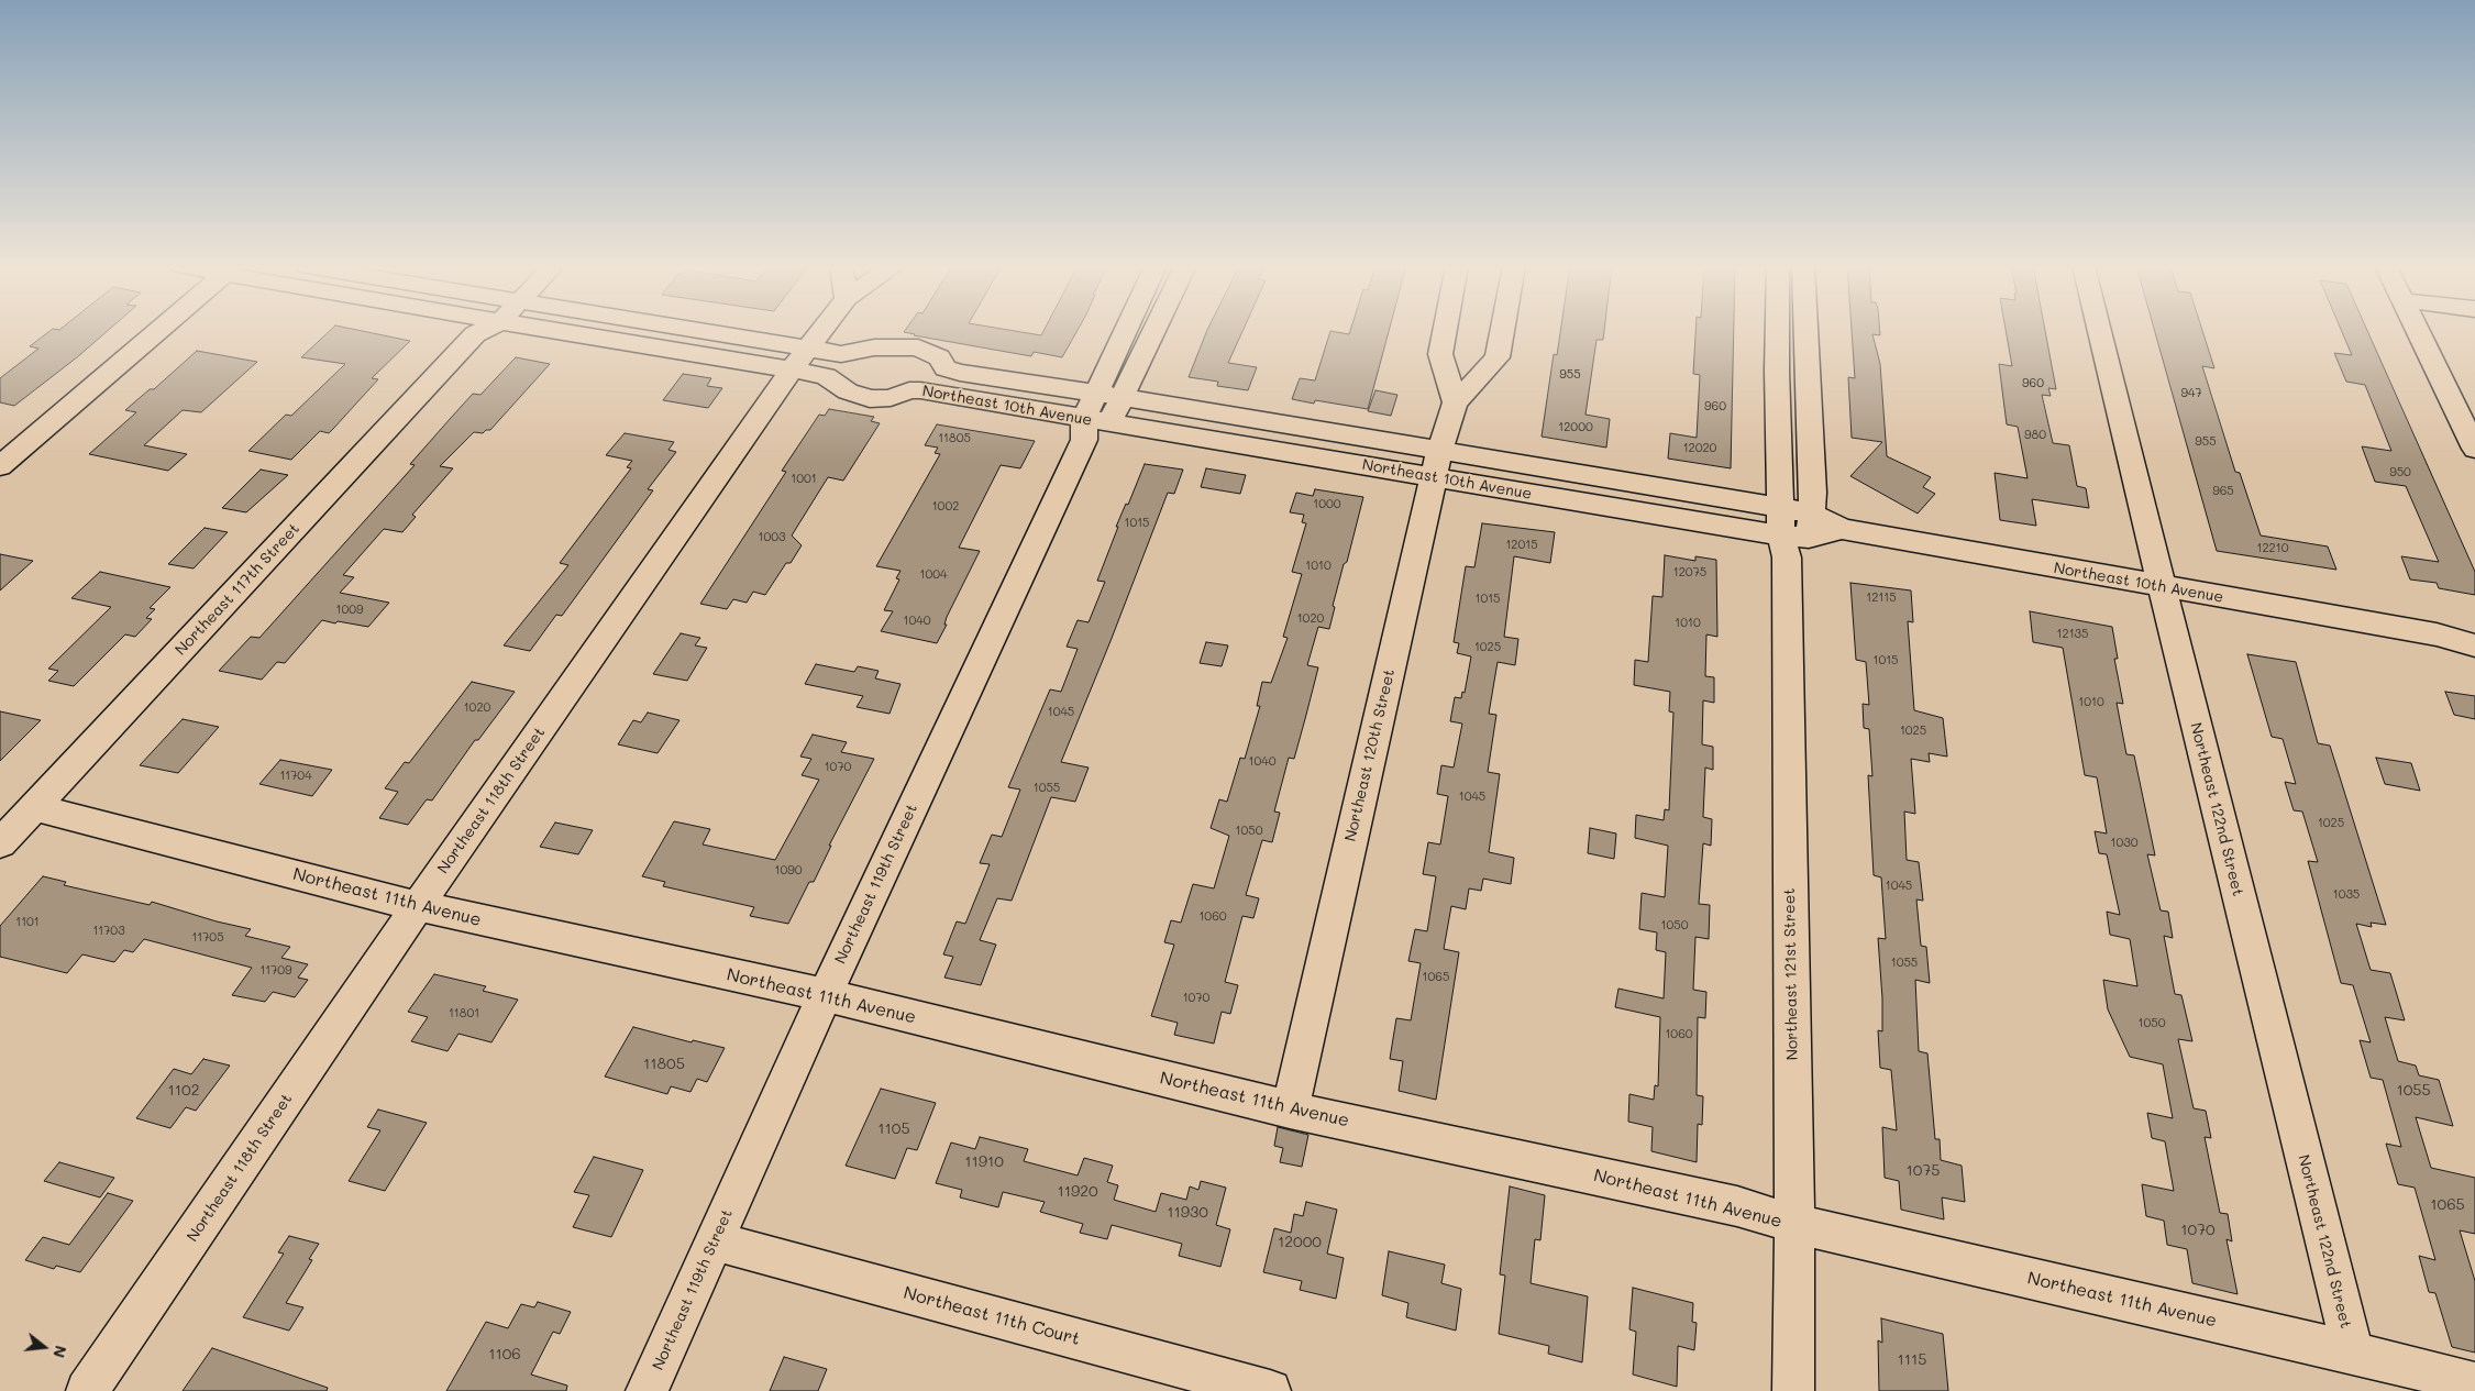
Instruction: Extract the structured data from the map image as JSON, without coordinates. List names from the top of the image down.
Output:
{
  "streets": {
    "street": [
      "Northeast 10th Avenue",
      "Northeast 117th Street",
      "Northeast 120th Street",
      "Northeast 118th Street",
      "Northeast 122nd Street",
      "Northeast 119th Street",
      "Northeast 11th Avenue",
      "Northeast 121st Street",
      "Northeast 11th Court"
    ]
  },
  "crossings": [
    ["Northeast 10th Avenue", "Northeast 120th Street"],
    ["Northeast 10th Avenue", "Northeast 118th Street"],
    ["Northeast 10th Avenue", "Northeast 122nd Street"],
    ["Northeast 10th Avenue", "Northeast 119th Street"],
    ["Northeast 10th Avenue", "Northeast 121st Street"],
    ["Northeast 117th Street", "Northeast 11th Avenue"],
    ["Northeast 120th Street", "Northeast 11th Avenue"],
    ["Northeast 118th Street", "Northeast 11th Avenue"],
    ["Northeast 122nd Street", "Northeast 11th Avenue"],
    ["Northeast 119th Street", "Northeast 11th Avenue"],
    ["Northeast 119th Street", "Northeast 11th Court"],
    ["Northeast 11th Avenue", "Northeast 121st Street"]
  ],
  "house_numbers": [
    "955",
    "960",
    "947",
    "960",
    "12000",
    "980",
    "11805",
    "955",
    "12020",
    "950",
    "1001",
    "965",
    "1000",
    "1002",
    "1015",
    "1003",
    "12015",
    "12210",
    "1010",
    "12075",
    "1004",
    "12115",
    "1015",
    "1009",
    "1020",
    "1040",
    "1010",
    "12135",
    "1025",
    "1015",
    "1010",
    "1020",
    "1045",
    "1025",
    "1040",
    "1070",
    "11704",
    "1055",
    "1045",
    "1025",
    "1050",
    "1030",
    "1090",
    "1045",
    "1035",
    "1060",
    "1101",
    "1050",
    "11703",
    "11705",
    "1055",
    "11709",
    "1065",
    "1070",
    "11801",
    "1050",
    "1060",
    "11805",
    "1102",
    "1055",
    "1105",
    "11910",
    "1075",
    "11920",
    "1065",
    "11930",
    "1070",
    "12000",
    "1106",
    "1115"
  ],
  "north": "right"
}
